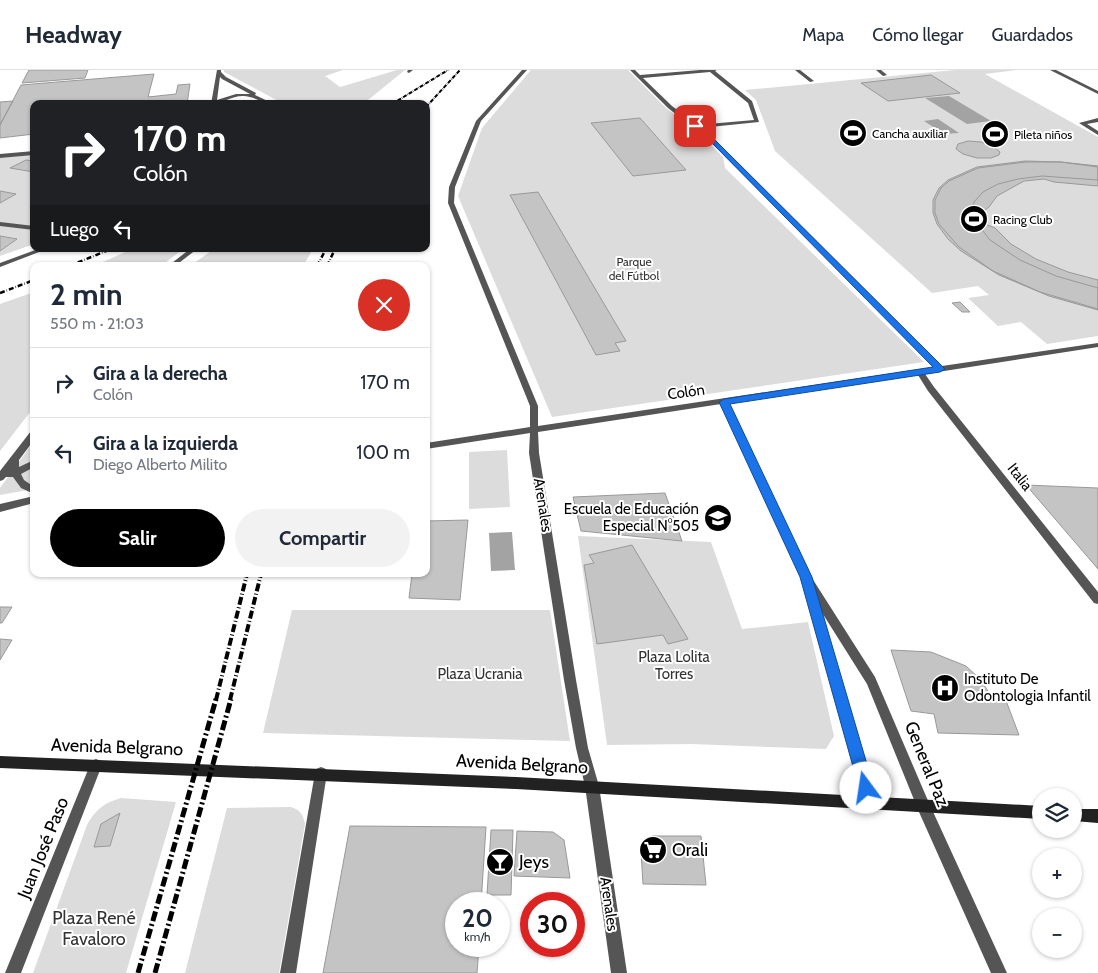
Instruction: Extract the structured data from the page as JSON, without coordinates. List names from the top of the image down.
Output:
{
  "streets": {
    "main road": ["Avenida Belgrano"],
    "street": [
      "Colón",
      "Italia",
      "Arenales",
      "General Paz",
      "Juan José Paso"
    ]
  },
  "crossings": [
    ["Colón", "Italia"],
    ["Colón", "Arenales"],
    ["Colón", "General Paz"],
    ["Arenales", "Avenida Belgrano"],
    ["Avenida Belgrano", "General Paz"],
    ["Avenida Belgrano", "Juan José Paso"]
  ],
  "parks": [
    "Parque del Fútbol",
    "Plaza Lolita Torres",
    "Plaza Ucrania",
    "Plaza René Favaloro"
  ],
  "places": {
    "sports": ["Cancha auxiliar", "Pileta niños", "Racing Club"],
    "school or university": ["Escuela de Educación Especial N°505"],
    "hospital": ["Instituto De Odontologia Infantil"],
    "supermarket": ["Orali"],
    "bar": ["Jeys"]
  },
  "page": {
    "header": "Headway",
    "nav": ["Mapa", "Cómo llegar", "Guardados"],
    "turn": ["170 m", "Colón"],
    "then": "Luego",
    "heading": ["2 min", "550 m · 21:03"],
    "list": [
      {
        "name": "Gira a la derecha",
        "note": "Colón",
        "value": "170 m"
      },
      {
        "name": "Gira a la izquierda",
        "note": "Diego Alberto Milito",
        "value": "100 m"
      }
    ],
    "buttons": ["Salir", "Compartir"],
    "map_buttons": ["+", "−"],
    "speed": "20 km/h",
    "limit": "30"
  }
}
